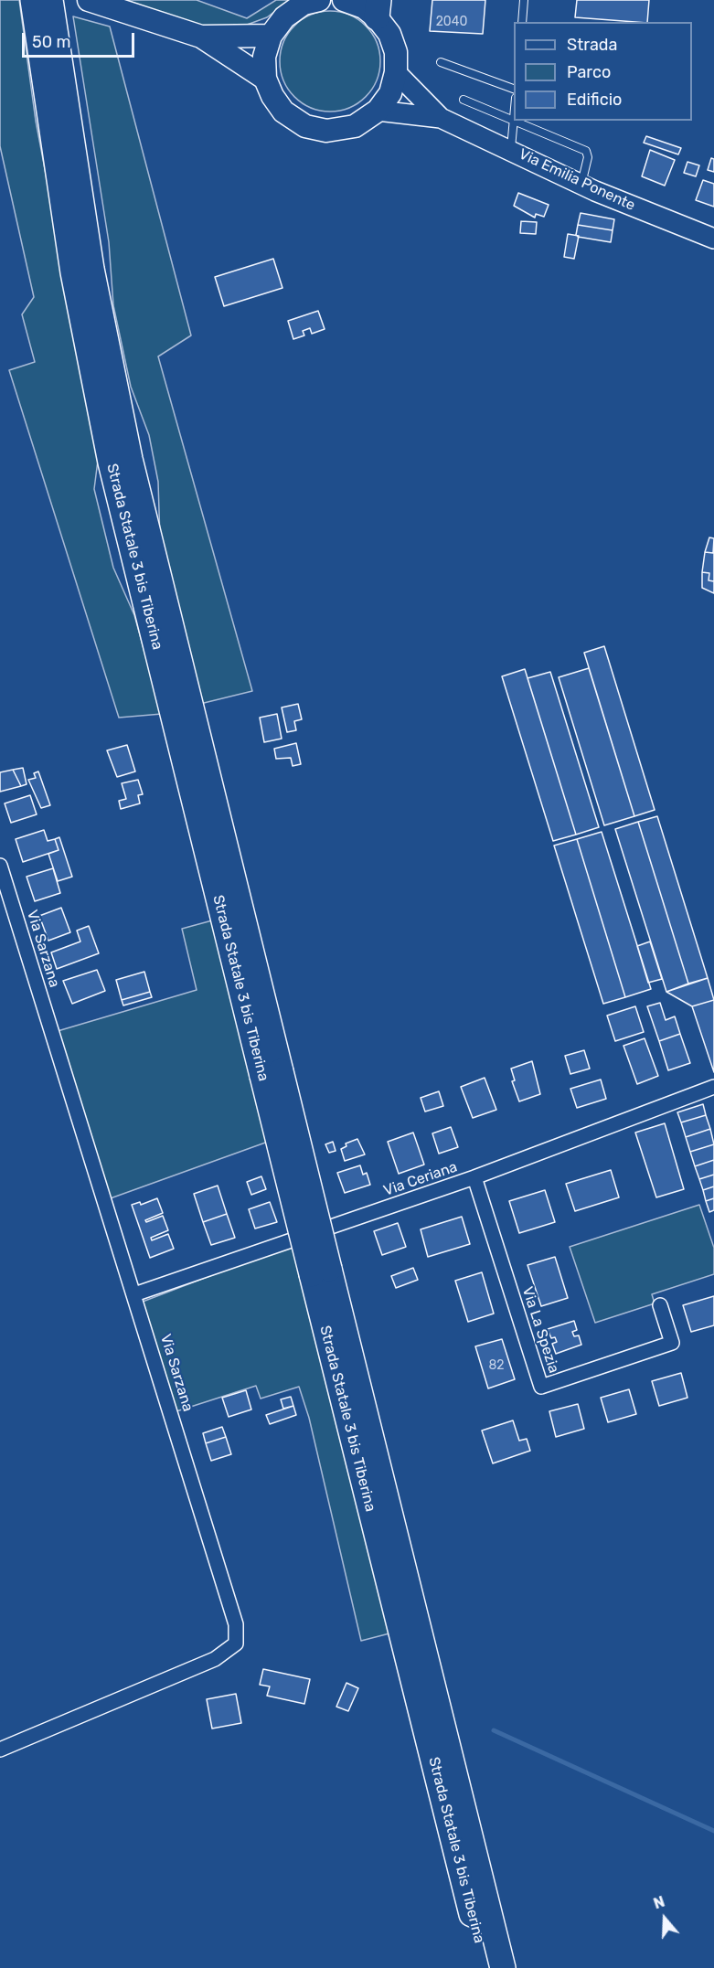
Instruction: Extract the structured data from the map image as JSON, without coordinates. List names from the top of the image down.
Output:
{
  "streets": {
    "highway": ["Strada Statale 3 bis Tiberina"],
    "main road": ["Via Emilia Ponente"],
    "street": ["Via Sarzana", "Via Ceriana", "Via La Spezia"]
  },
  "crossings": [
    ["Via Sarzana", "Via Ceriana"],
    ["Via Ceriana", "Via La Spezia"]
  ],
  "house_numbers": ["2040", "82"],
  "legend": ["Strada", "Parco", "Edificio"],
  "scale_bar": "50 m",
  "north": "top"
}
